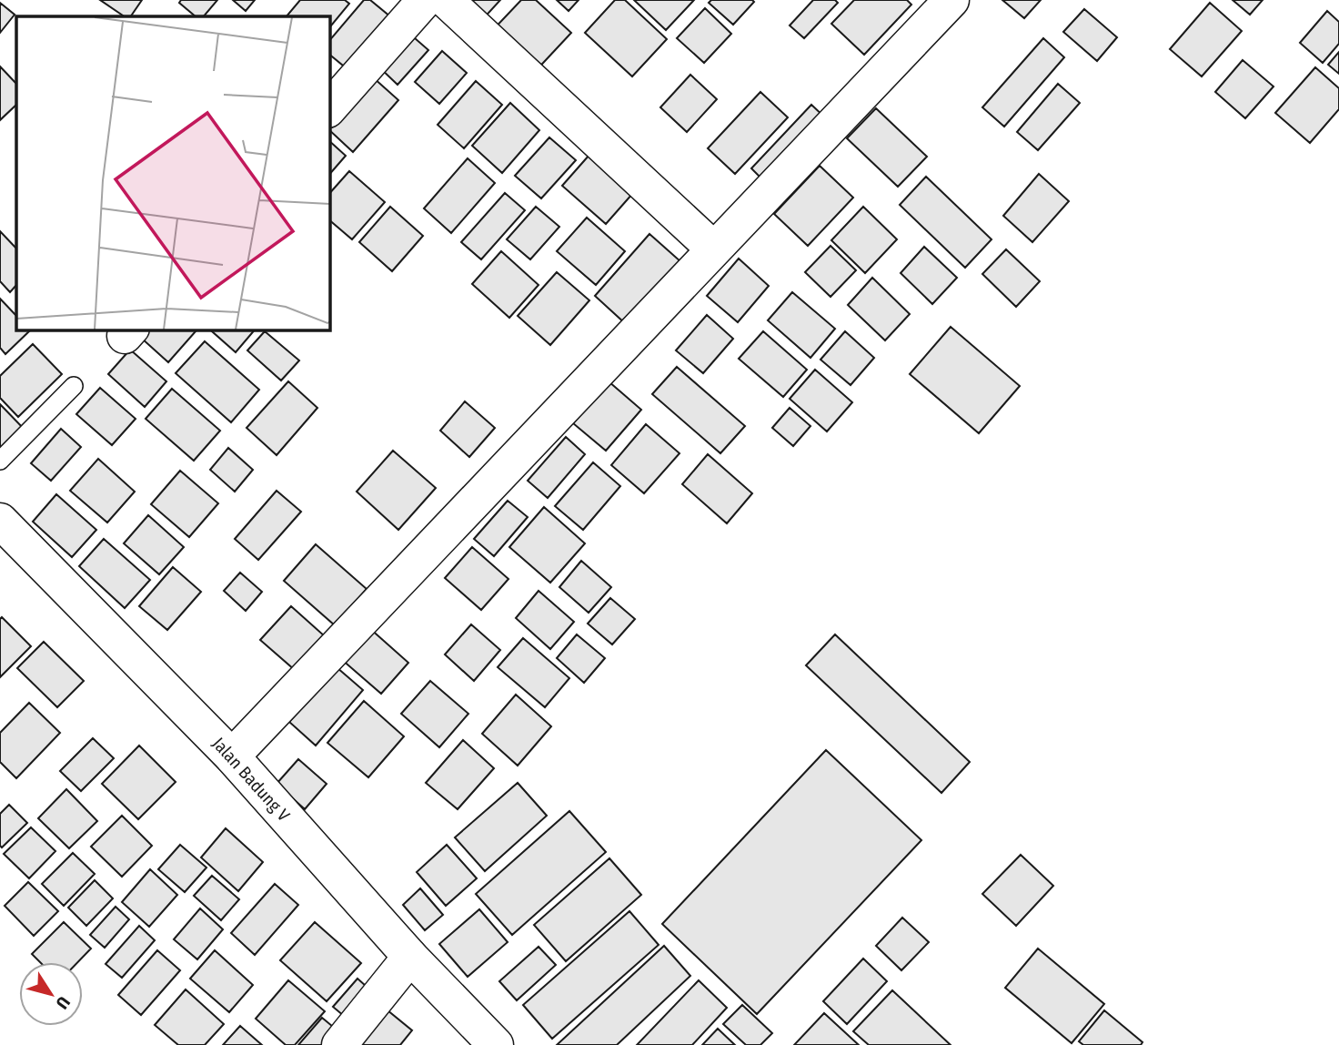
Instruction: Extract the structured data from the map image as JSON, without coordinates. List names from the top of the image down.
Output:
{
  "streets": {
    "street": ["Jalan Badung V"]
  },
  "north": "bottom right"
}
